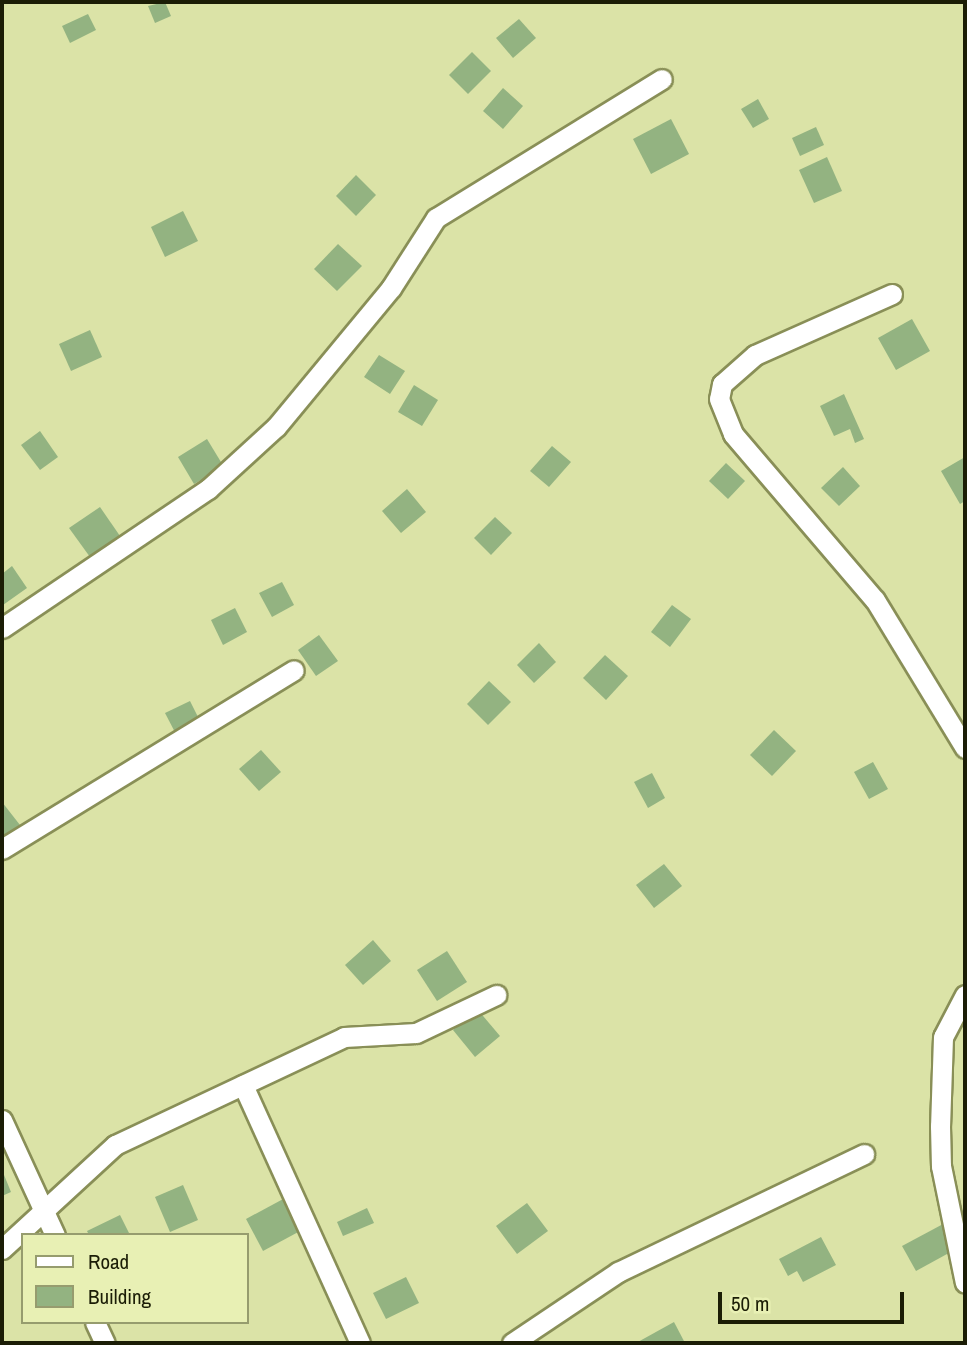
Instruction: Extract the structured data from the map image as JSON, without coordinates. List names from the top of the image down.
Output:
{
  "legend": ["Road", "Building"],
  "scale_bar": "50 m"
}
